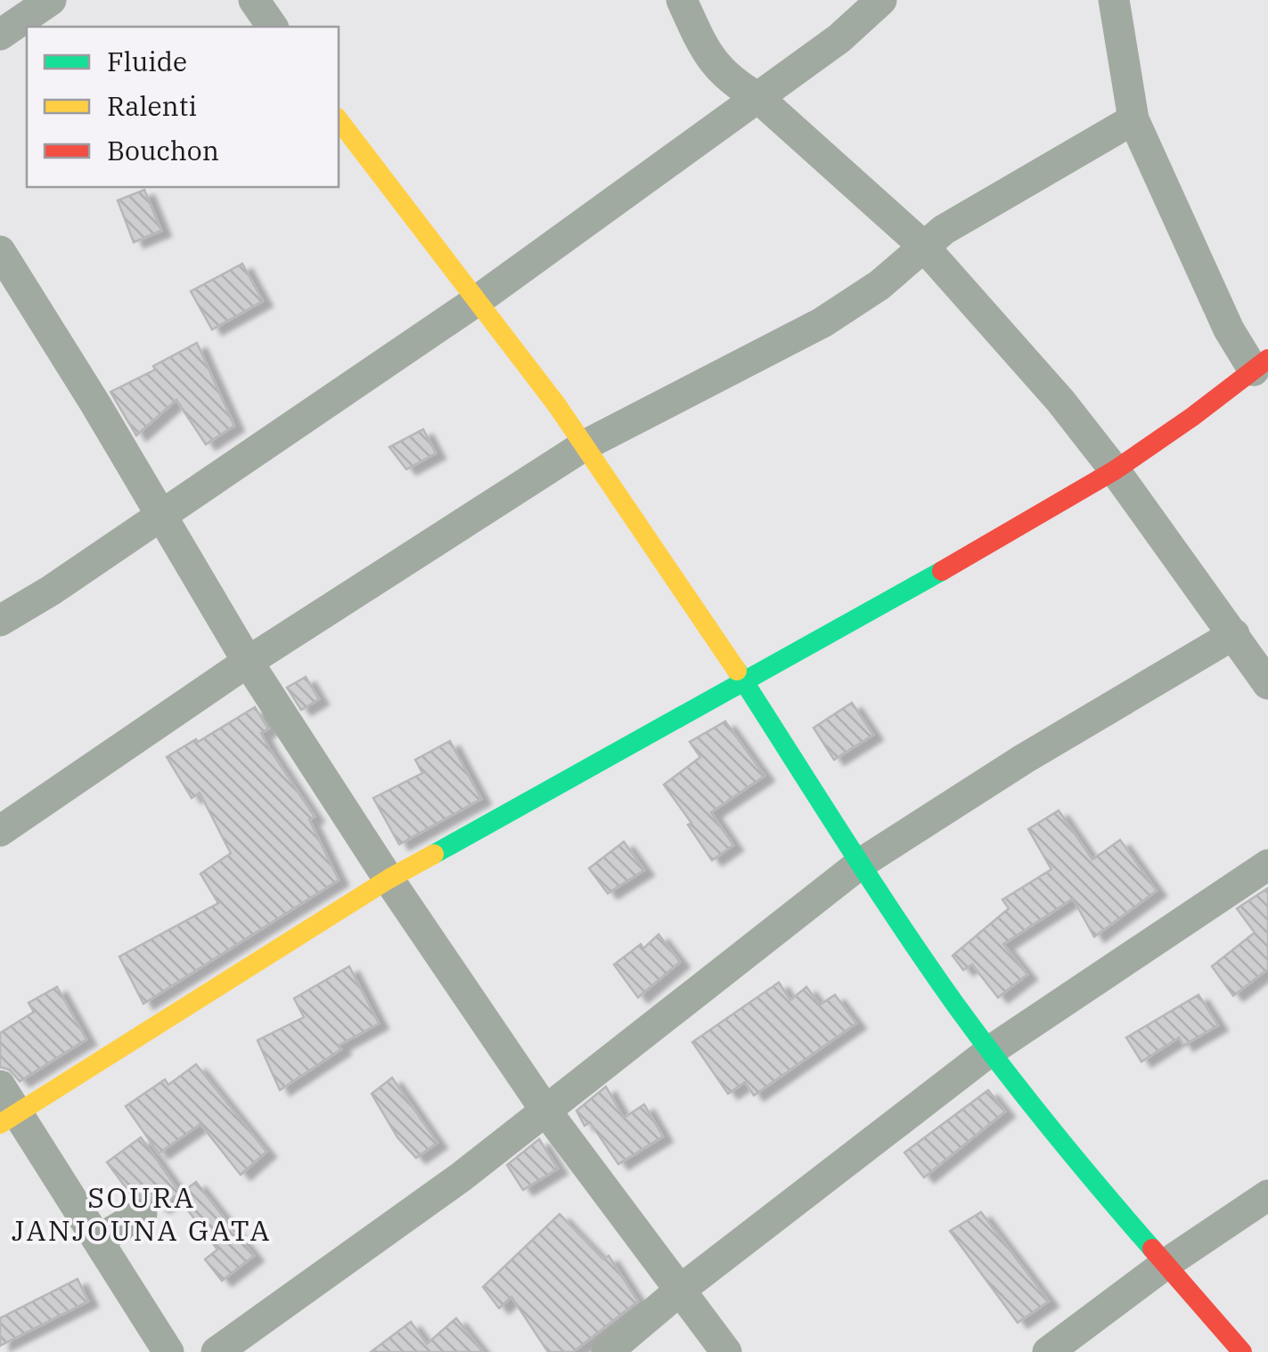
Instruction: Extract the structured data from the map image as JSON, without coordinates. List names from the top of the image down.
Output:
{
  "districts": ["SOURA JANJOUNA GATA"],
  "legend": ["Fluide", "Ralenti", "Bouchon"]
}
